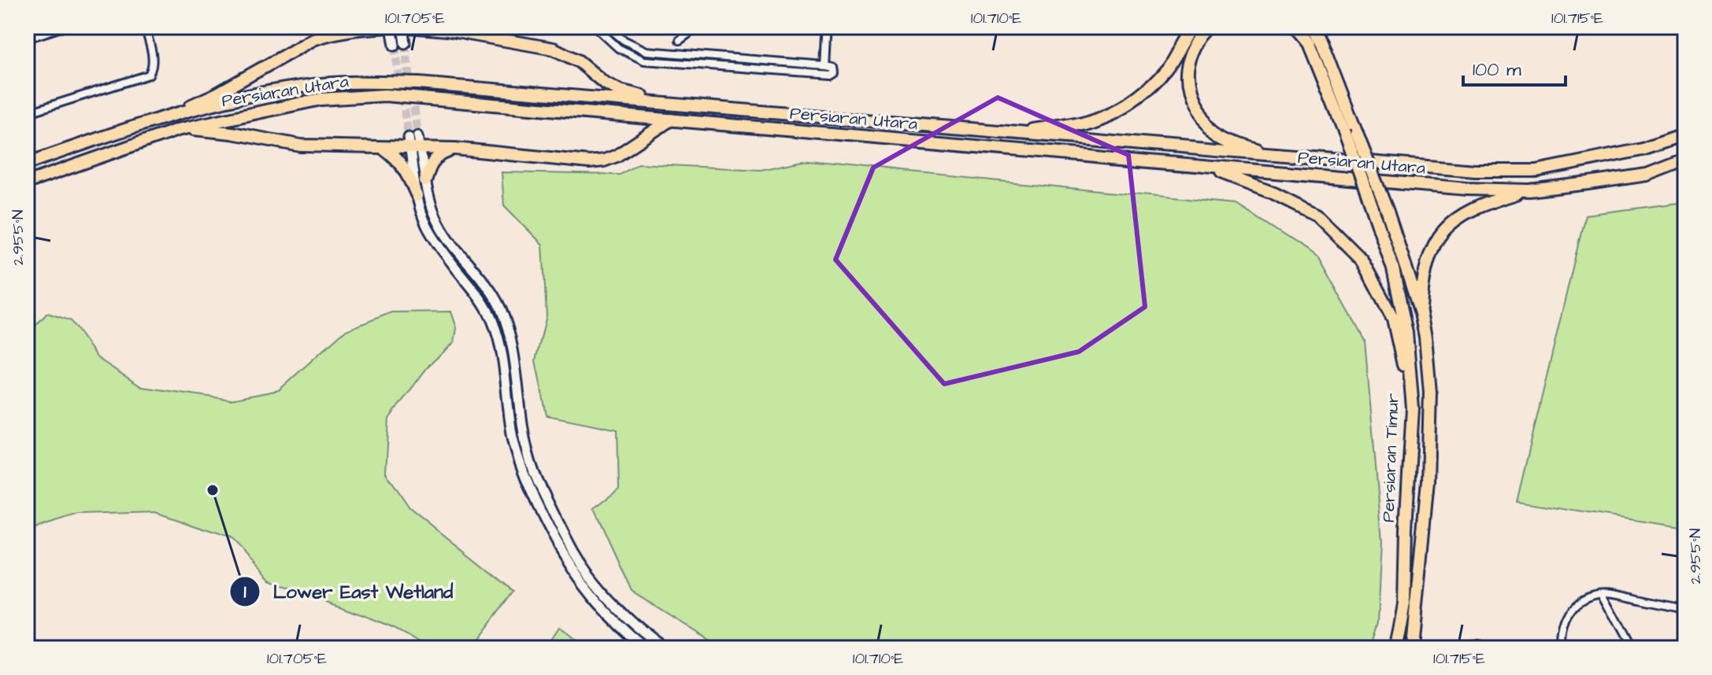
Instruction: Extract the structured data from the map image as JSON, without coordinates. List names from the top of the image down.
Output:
{
  "streets": {
    "main road": ["Persiaran Utara", "Persiaran Timur"]
  },
  "places": ["Lower East Wetland"],
  "scale_bar": "100 m",
  "coordinates": [
    "101.705°E",
    "101.710°E",
    "101.715°E",
    "2.955°N"
  ]
}
